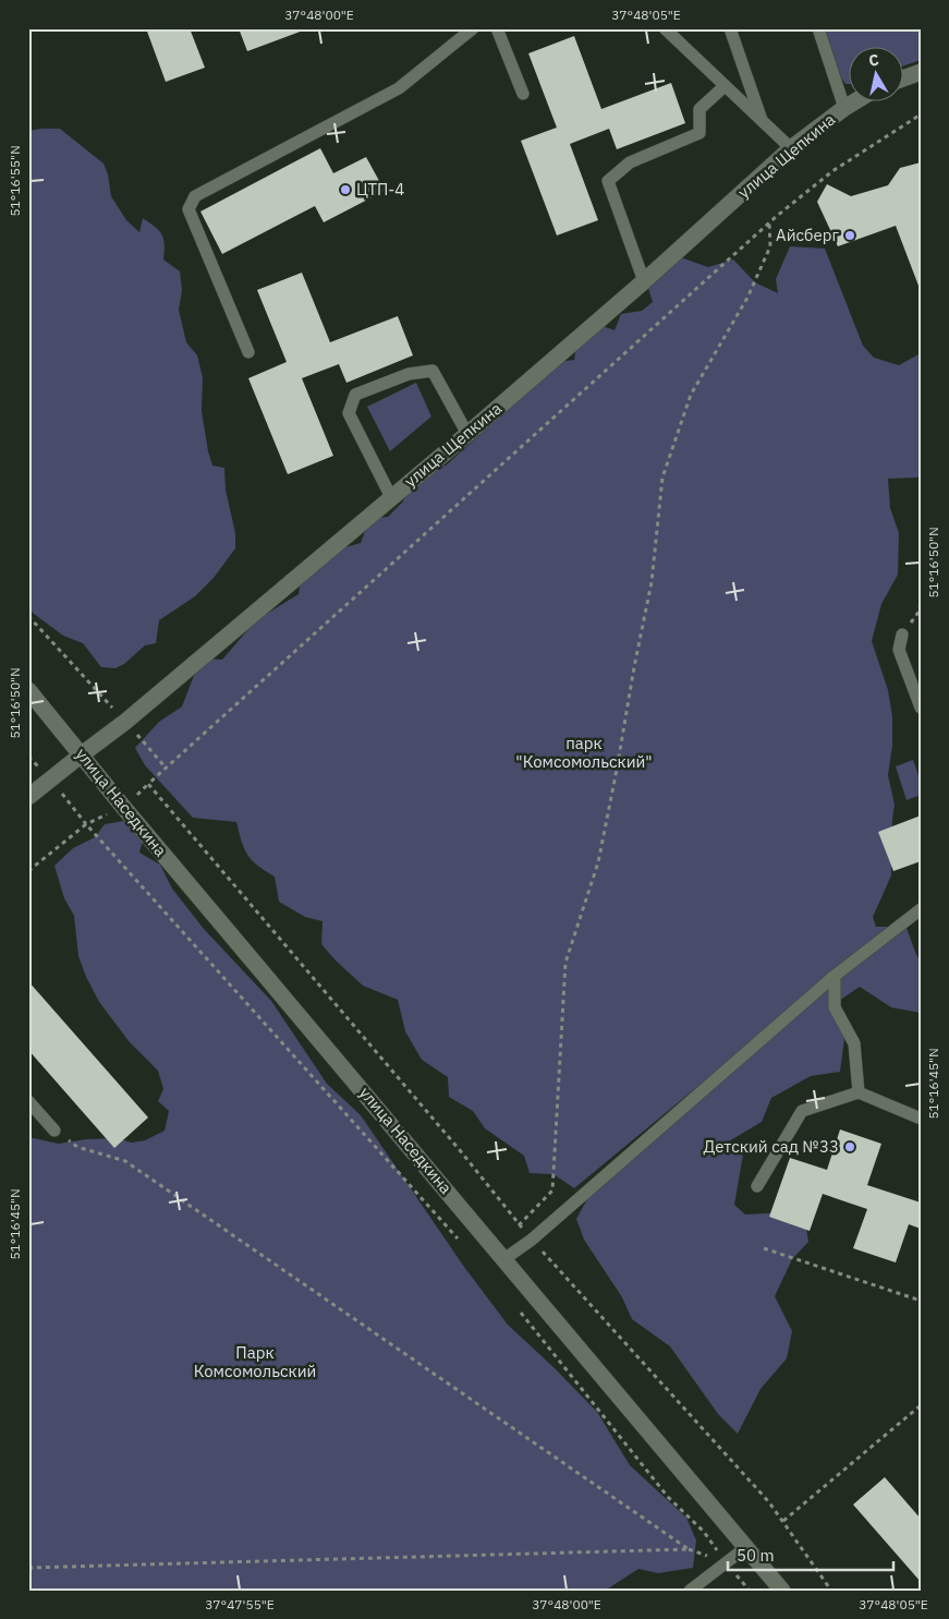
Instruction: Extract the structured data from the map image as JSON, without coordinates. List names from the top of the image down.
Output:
{
  "streets": {
    "main road": ["улица Щепкина", "улица Наседкина"]
  },
  "crossings": [
    ["улица Щепкина", "улица Наседкина"]
  ],
  "parks": ["парк \"Комсомольский\"", "Парк Комсомольский"],
  "places": ["ЦТП-4", "Айсберг", "Детский сад №33"],
  "scale_bar": "50 m",
  "north": "top",
  "coordinates": [
    "37°48'00\"E",
    "37°48'05\"E",
    "51°16'55\"N",
    "51°16'50\"N",
    "51°16'45\"N",
    "37°47'55\"E"
  ]
}
